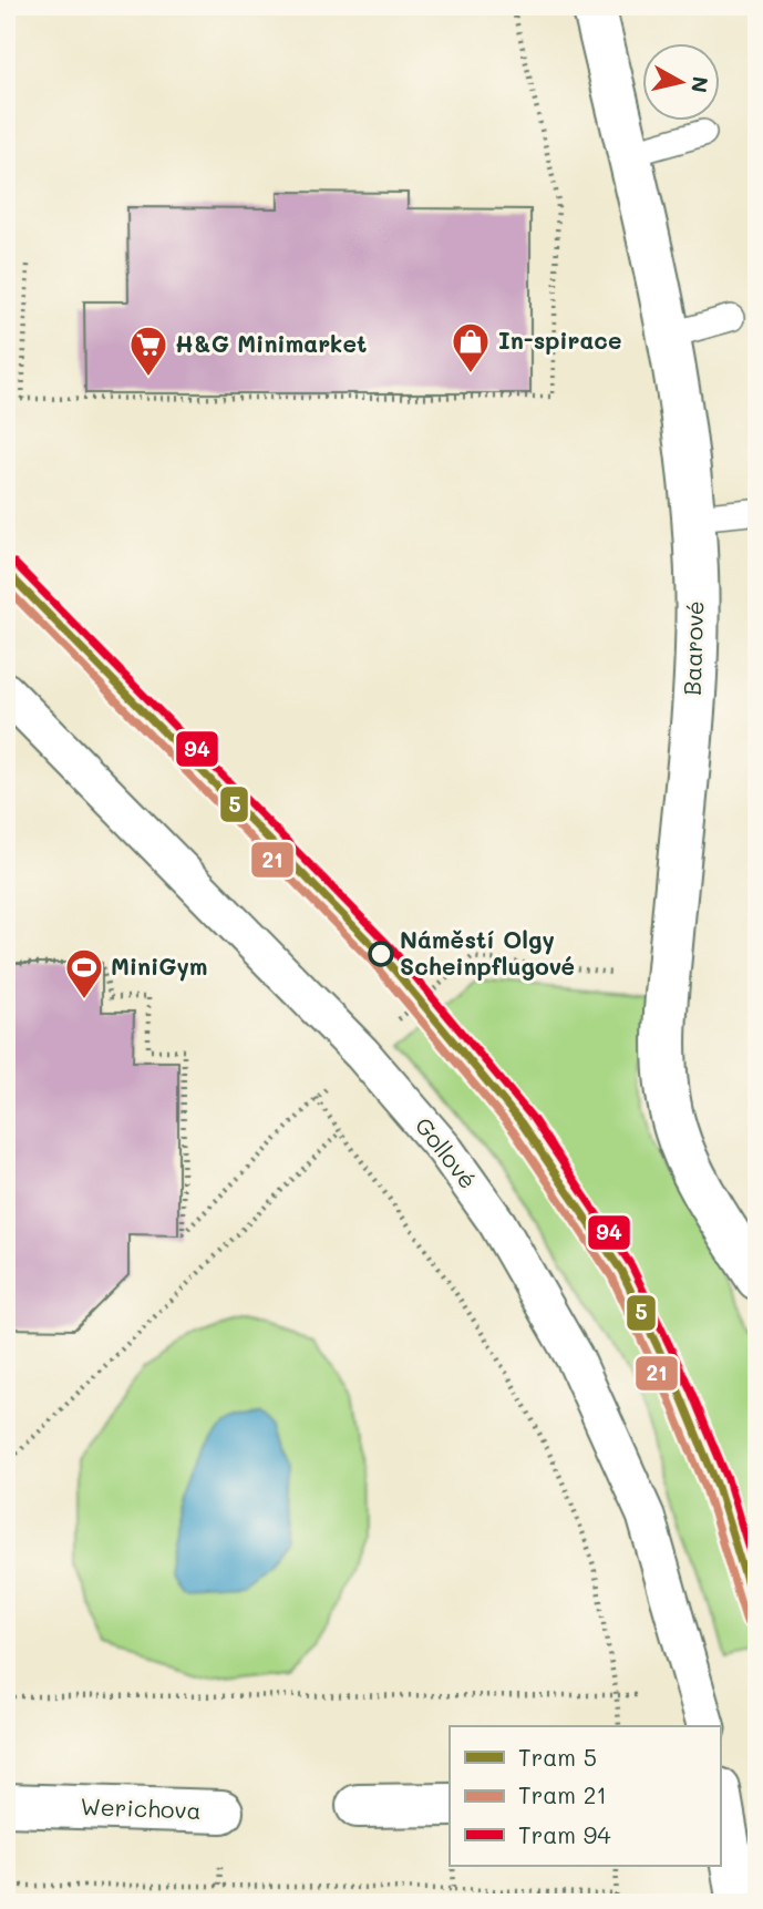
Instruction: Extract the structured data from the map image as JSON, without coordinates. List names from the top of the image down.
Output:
{
  "streets": {
    "street": ["Baarové", "Gollové", "Werichova"]
  },
  "places": {
    "shop": ["In-spirace"],
    "supermarket": ["H&G Minimarket"],
    "other": ["Náměstí Olgy Scheinpflugové"],
    "sports": ["MiniGym"]
  },
  "lines": ["tram line 94", "tram line 5", "tram line 21"],
  "legend": ["Tram 5", "Tram 21", "Tram 94"],
  "north": "right"
}
